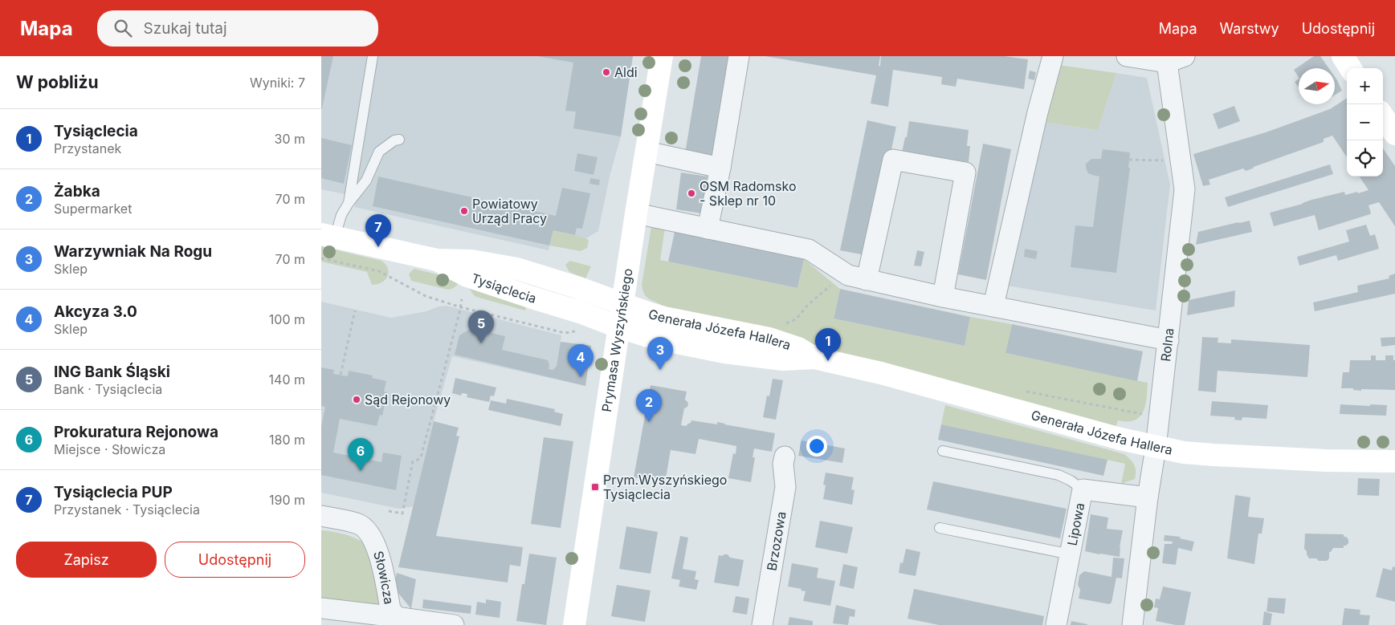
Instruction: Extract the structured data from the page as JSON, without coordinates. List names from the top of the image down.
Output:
{
  "streets": {
    "street": [
      "Tysiąclecia",
      "Generała Józefa Hallera",
      "Prymasa Wyszyńskiego",
      "Rolna",
      "Lipowa",
      "Brzozowa",
      "Słowicza"
    ]
  },
  "crossings": [
    ["Tysiąclecia", "Generała Józefa Hallera"],
    ["Tysiąclecia", "Prymasa Wyszyńskiego"],
    ["Generała Józefa Hallera", "Prymasa Wyszyńskiego"],
    ["Generała Józefa Hallera", "Rolna"],
    ["Rolna", "Lipowa"]
  ],
  "places": {
    "other": [
      "Aldi",
      "OSM Radomsko - Sklep nr 10",
      "Powiatowy Urząd Pracy",
      "Sąd Rejonowy"
    ],
    "transit": ["Prym.Wyszyńskiego Tysiąclecia"]
  },
  "north": "right",
  "page": {
    "header": "Mapa",
    "search": "Szukaj tutaj",
    "nav": ["Mapa", "Warstwy", "Udostępnij"],
    "heading": ["W pobliżu", "Wyniki: 7"],
    "map_buttons": ["+", "−"],
    "list": [
      {
        "mark": "1",
        "name": "Tysiąclecia",
        "note": "Przystanek",
        "value": "30 m"
      },
      {
        "mark": "2",
        "name": "Żabka",
        "note": "Supermarket",
        "value": "70 m"
      },
      {
        "mark": "3",
        "name": "Warzywniak Na Rogu",
        "note": "Sklep",
        "value": "70 m"
      },
      {
        "mark": "4",
        "name": "Akcyza 3.0",
        "note": "Sklep",
        "value": "100 m"
      },
      {
        "mark": "5",
        "name": "ING Bank Śląski",
        "note": "Bank · Tysiąclecia",
        "value": "140 m"
      },
      {
        "mark": "6",
        "name": "Prokuratura Rejonowa",
        "note": "Miejsce · Słowicza",
        "value": "180 m"
      },
      {
        "mark": "7",
        "name": "Tysiąclecia PUP",
        "note": "Przystanek · Tysiąclecia",
        "value": "190 m"
      }
    ],
    "pins": [
      "7",
      "5",
      "1",
      "3",
      "4",
      "2",
      "6"
    ],
    "buttons": ["Zapisz", "Udostępnij"]
  }
}
